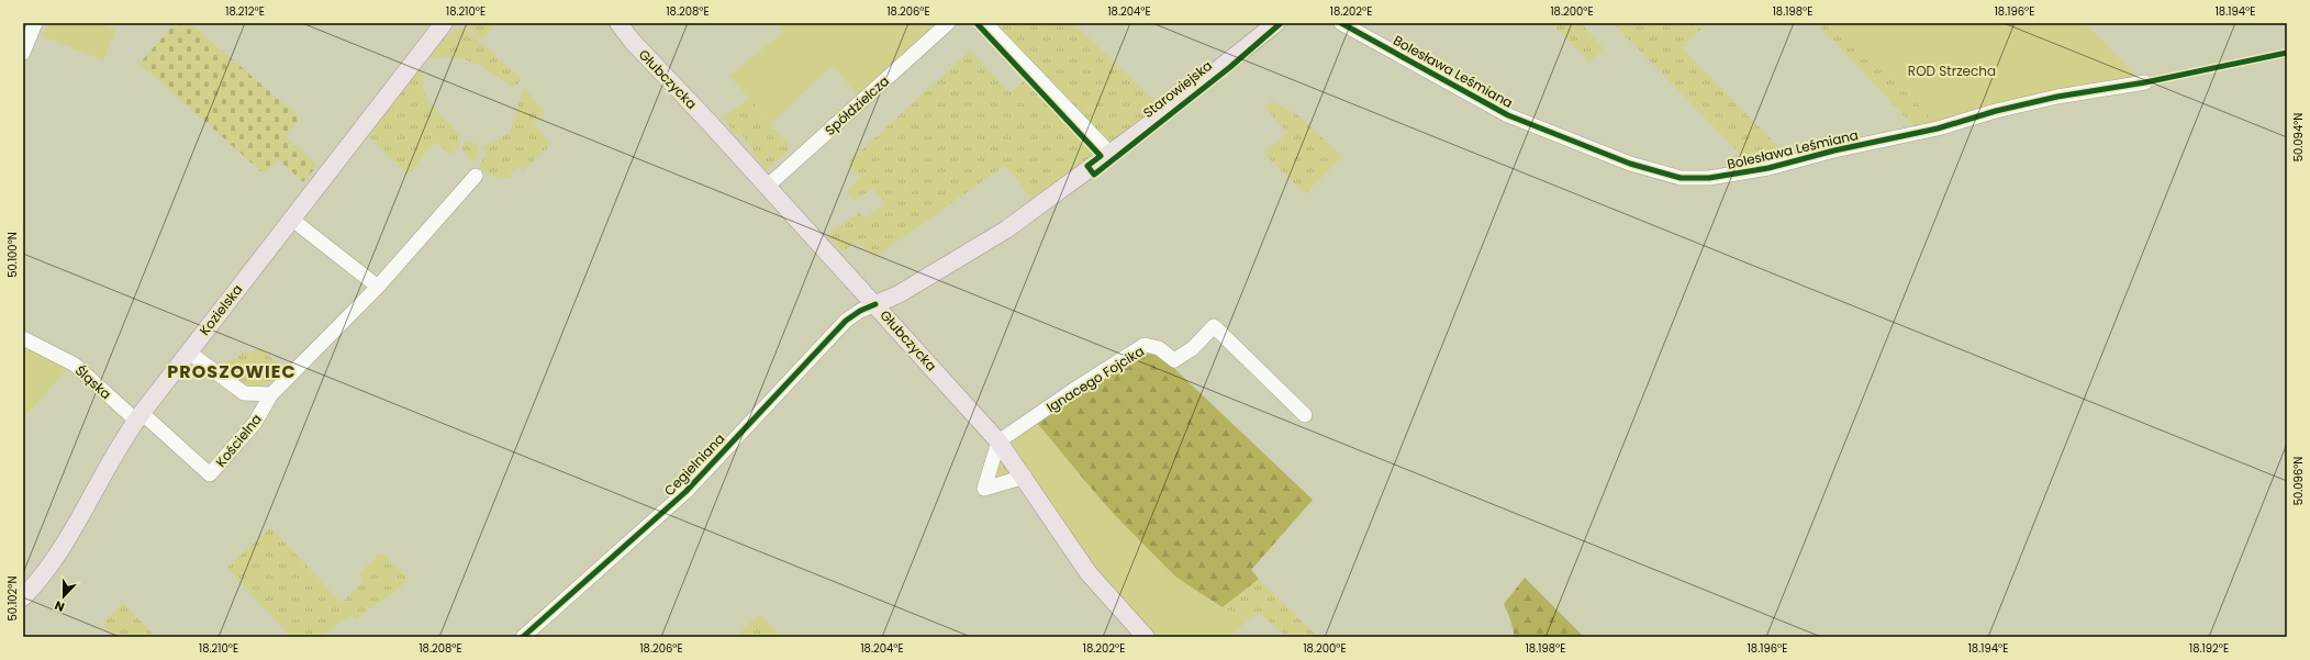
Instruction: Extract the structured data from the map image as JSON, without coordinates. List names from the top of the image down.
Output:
{
  "streets": {
    "main road": ["Głubczycka", "Starowiejska", "Kozielska"],
    "street": [
      "Bolesława Leśmiana",
      "Spółdzielcza",
      "Ignacego Fojcika",
      "Śląska",
      "Kościelna",
      "Cegielniana"
    ]
  },
  "crossings": [
    ["Głubczycka", "Starowiejska"],
    ["Głubczycka", "Spółdzielcza"],
    ["Głubczycka", "Ignacego Fojcika"],
    ["Głubczycka", "Cegielniana"],
    ["Starowiejska", "Cegielniana"],
    ["Kozielska", "Śląska"],
    ["Kozielska", "Kościelna"],
    ["Śląska", "Kościelna"]
  ],
  "districts": ["PROSZOWIEC"],
  "parks": ["ROD Strzecha"],
  "north": "bottom",
  "coordinates": [
    "18.212°E",
    "18.210°E",
    "18.208°E",
    "18.206°E",
    "18.204°E",
    "18.202°E",
    "18.200°E",
    "18.198°E",
    "18.196°E",
    "18.194°E",
    "50.094°N",
    "50.100°N",
    "50.096°N",
    "50.102°N",
    "18.192°E"
  ]
}
